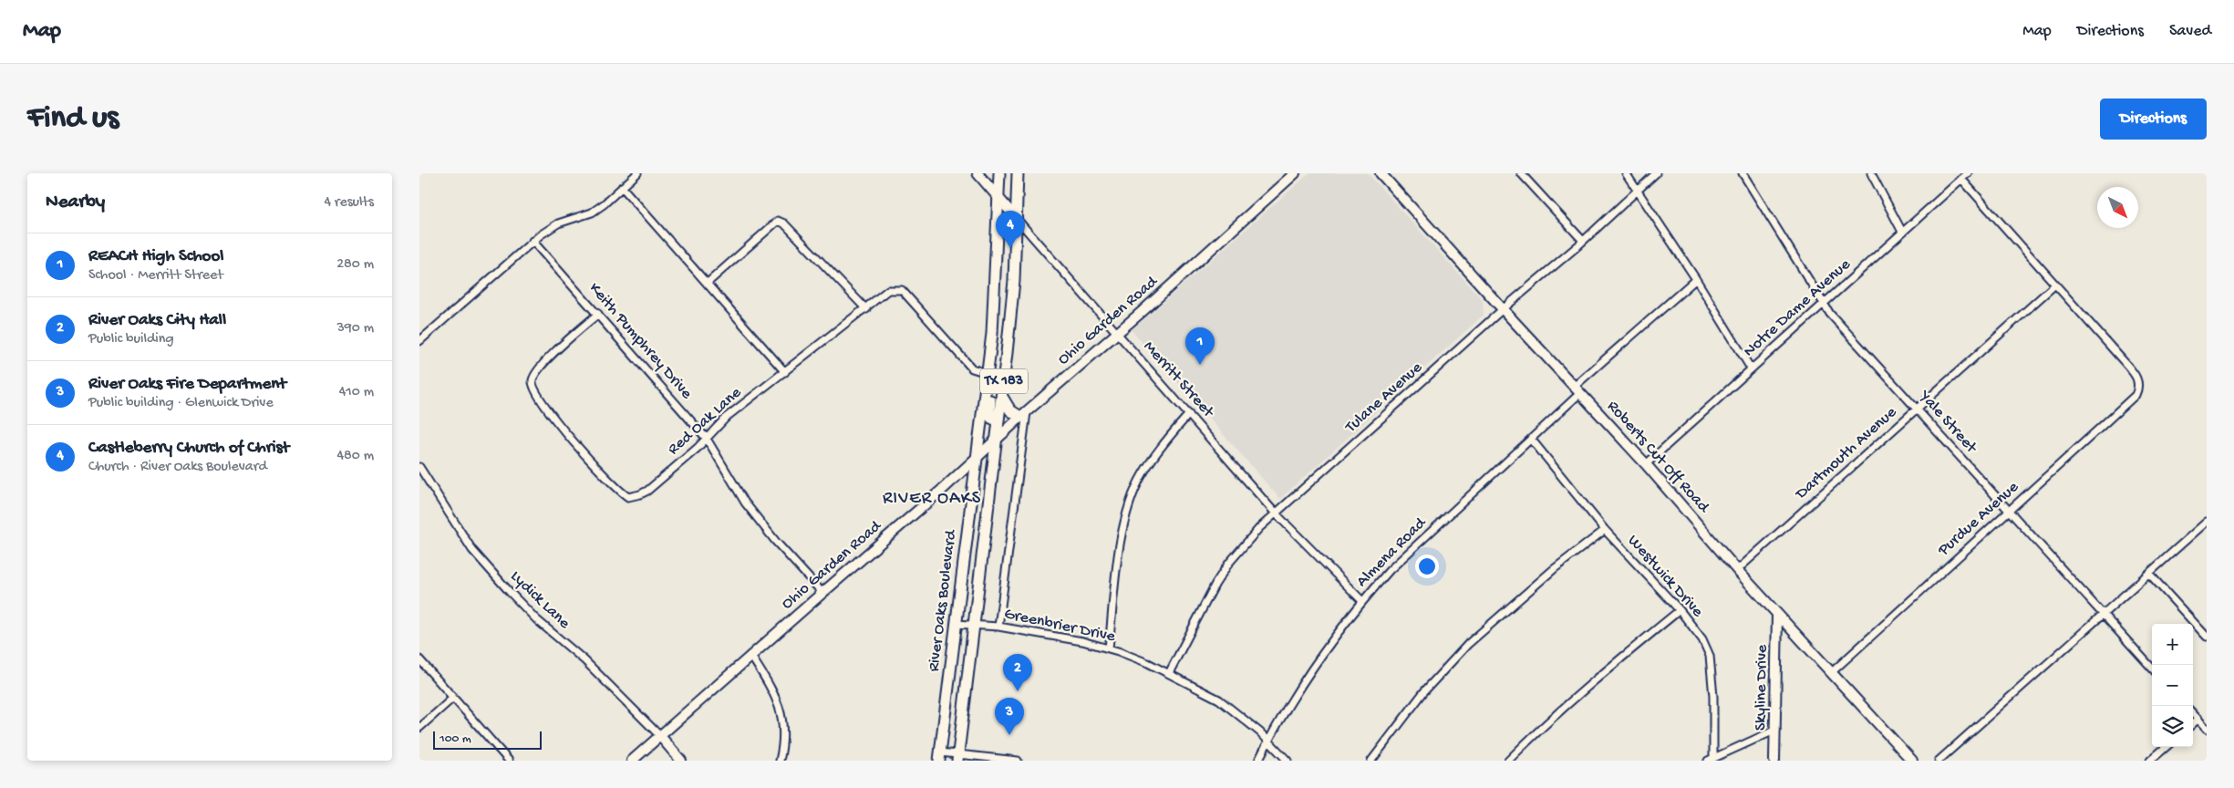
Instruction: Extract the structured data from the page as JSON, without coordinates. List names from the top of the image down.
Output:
{
  "streets": {
    "main road": ["TX 183", "River Oaks Boulevard"],
    "street": [
      "Notre Dame Avenue",
      "Ohio Garden Road",
      "Keith Pumphrey Drive",
      "Merritt Street",
      "Tulane Avenue",
      "Red Oak Lane",
      "Yale Street",
      "Dartmouth Avenue",
      "Roberts Cut Off Road",
      "Purdue Avenue",
      "Almena Road",
      "Westwick Drive",
      "Lydick Lane",
      "Greenbrier Drive",
      "Skyline Drive"
    ]
  },
  "crossings": [
    ["Notre Dame Avenue", "Yale Street"],
    ["Notre Dame Avenue", "Roberts Cut Off Road"],
    ["Ohio Garden Road", "Keith Pumphrey Drive"],
    ["Ohio Garden Road", "Merritt Street"],
    ["Ohio Garden Road", "TX 183"],
    ["Ohio Garden Road", "Lydick Lane"],
    ["Ohio Garden Road", "River Oaks Boulevard"],
    ["Keith Pumphrey Drive", "Red Oak Lane"],
    ["Merritt Street", "TX 183"],
    ["Merritt Street", "Tulane Avenue"],
    ["Merritt Street", "Almena Road"],
    ["Merritt Street", "River Oaks Boulevard"],
    ["TX 183", "Greenbrier Drive"],
    ["Tulane Avenue", "Roberts Cut Off Road"],
    ["Tulane Avenue", "Greenbrier Drive"],
    ["Red Oak Lane", "River Oaks Boulevard"],
    ["Yale Street", "Dartmouth Avenue"],
    ["Yale Street", "Purdue Avenue"],
    ["Dartmouth Avenue", "Roberts Cut Off Road"],
    ["Dartmouth Avenue", "Purdue Avenue"],
    ["Roberts Cut Off Road", "Purdue Avenue"],
    ["Roberts Cut Off Road", "Almena Road"],
    ["Roberts Cut Off Road", "Skyline Drive"],
    ["Almena Road", "Westwick Drive"],
    ["Almena Road", "Greenbrier Drive"],
    ["River Oaks Boulevard", "Greenbrier Drive"]
  ],
  "districts": ["RIVER OAKS"],
  "scale_bar": "100 m",
  "north": "bottom right",
  "page": {
    "header": "Map",
    "nav": ["Map", "Directions", "Saved"],
    "buttons": "Directions",
    "title": "Find us",
    "heading": ["Nearby", "4 results"],
    "pins": [
      "4",
      "1",
      "2",
      "3"
    ],
    "list": [
      {
        "mark": "1",
        "name": "REACH High School",
        "note": "School · Merritt Street",
        "value": "280 m"
      },
      {
        "mark": "2",
        "name": "River Oaks City Hall",
        "note": "Public building",
        "value": "390 m"
      },
      {
        "mark": "3",
        "name": "River Oaks Fire Department",
        "note": "Public building · Glenwick Drive",
        "value": "410 m"
      },
      {
        "mark": "4",
        "name": "Castleberry Church of Christ",
        "note": "Church · River Oaks Boulevard",
        "value": "480 m"
      }
    ],
    "map_buttons": ["+", "−"],
    "scale": "100 m"
  }
}
